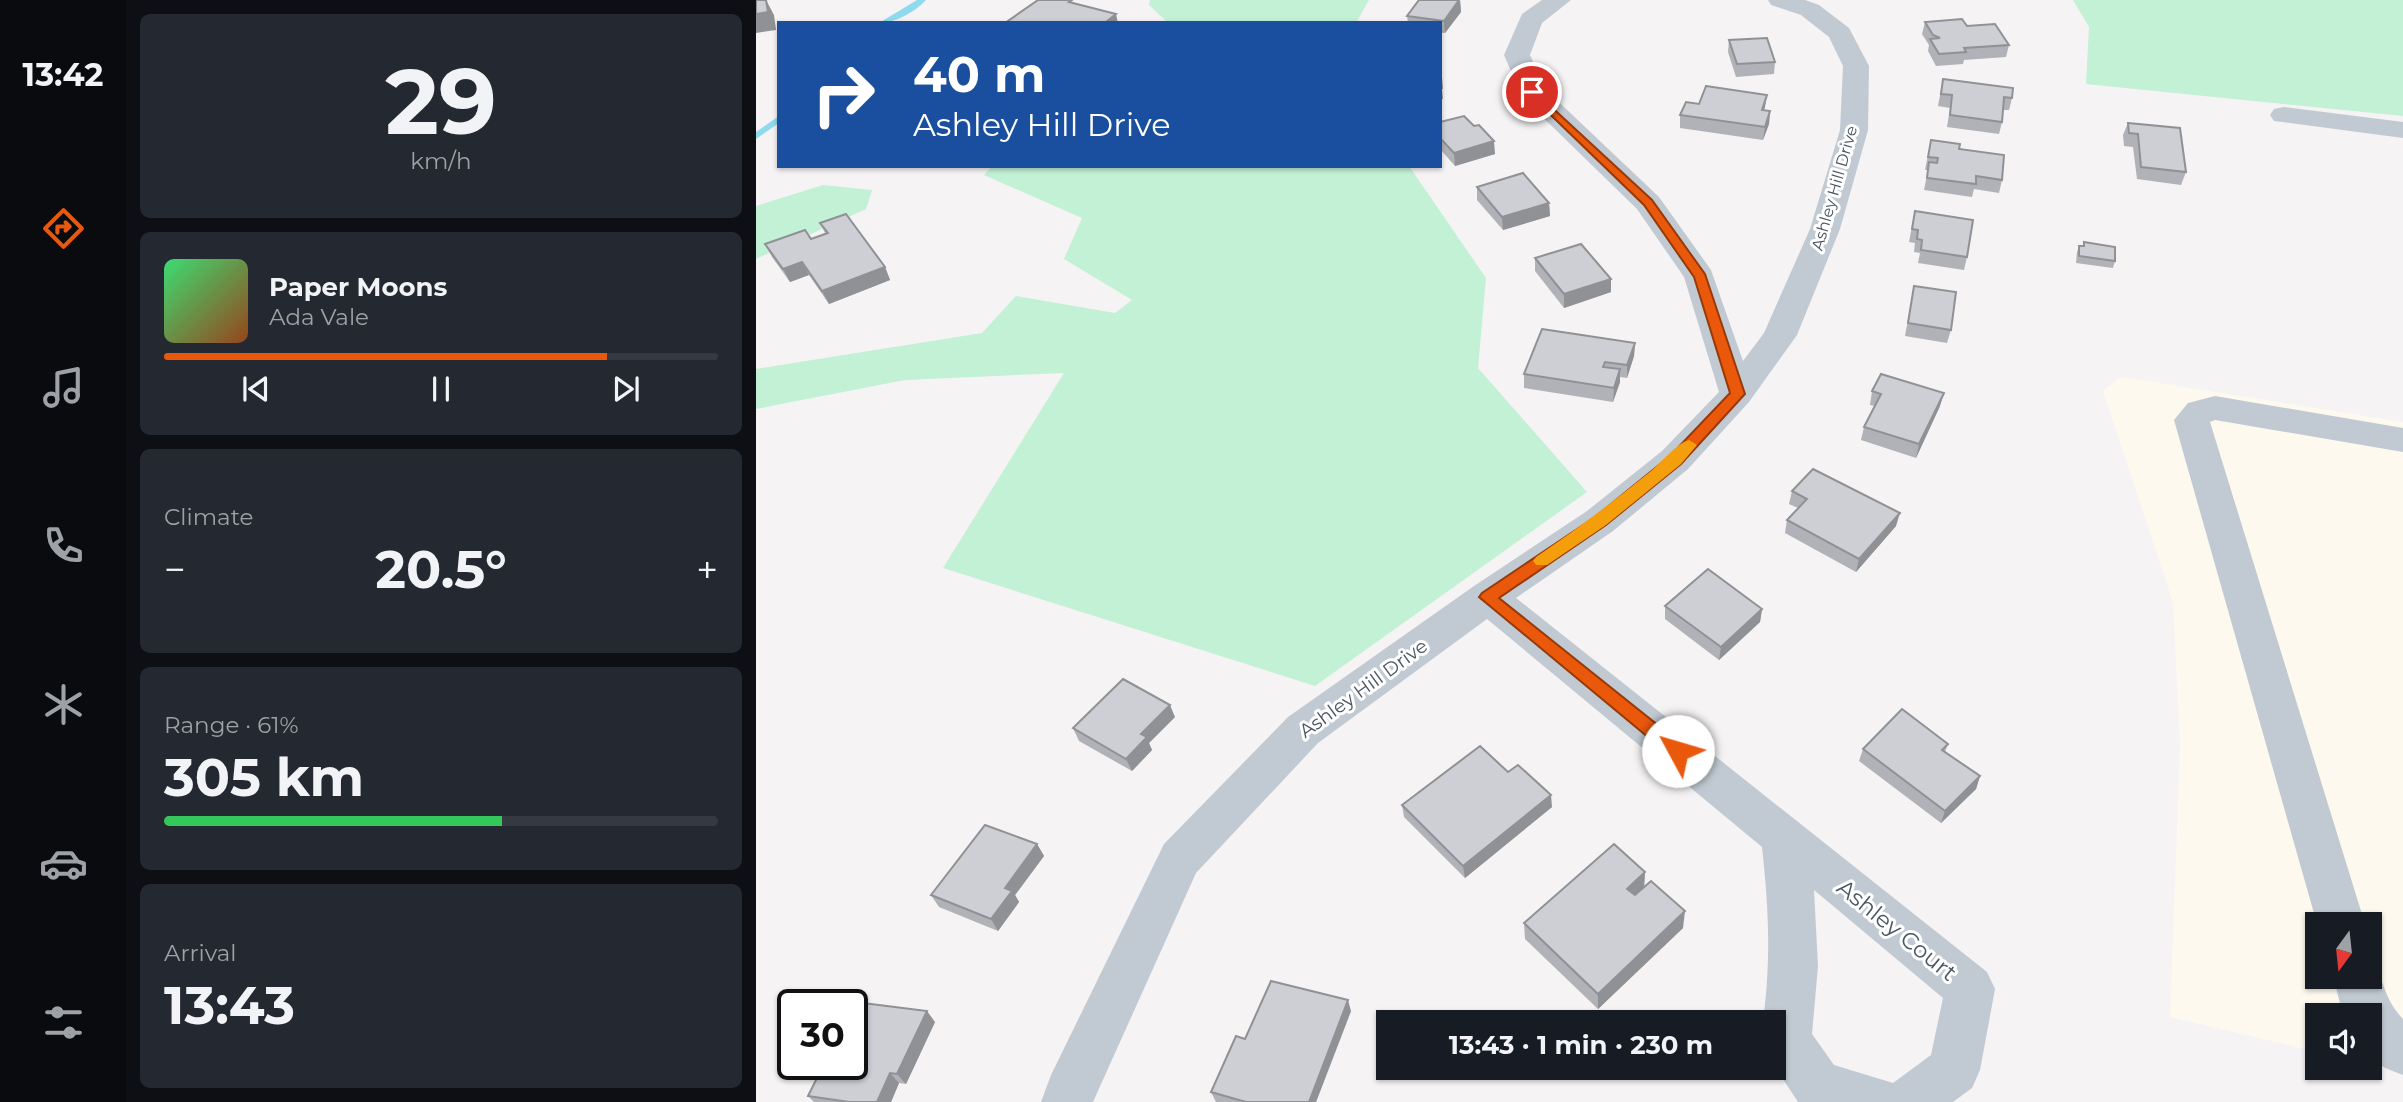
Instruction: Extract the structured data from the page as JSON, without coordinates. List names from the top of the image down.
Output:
{
  "streets": {
    "street": ["Ashley Hill Drive", "Ashley Court"]
  },
  "crossings": [
    ["Ashley Hill Drive", "Ashley Court"]
  ],
  "north": "bottom",
  "page": {
    "tabs": "13:42",
    "tile": [
      ["29", "km/h"],
      "Climate",
      ["Range · 61%", "305 km"],
      ["Arrival", "13:43"]
    ],
    "turn": ["40 m", "Ashley Hill Drive"],
    "song": ["Paper Moons", "Ada Vale"],
    "heat": ["−", "20.5°", "+"],
    "limit": "30",
    "trip": "13:43 · 1 min · 230 m"
  }
}
